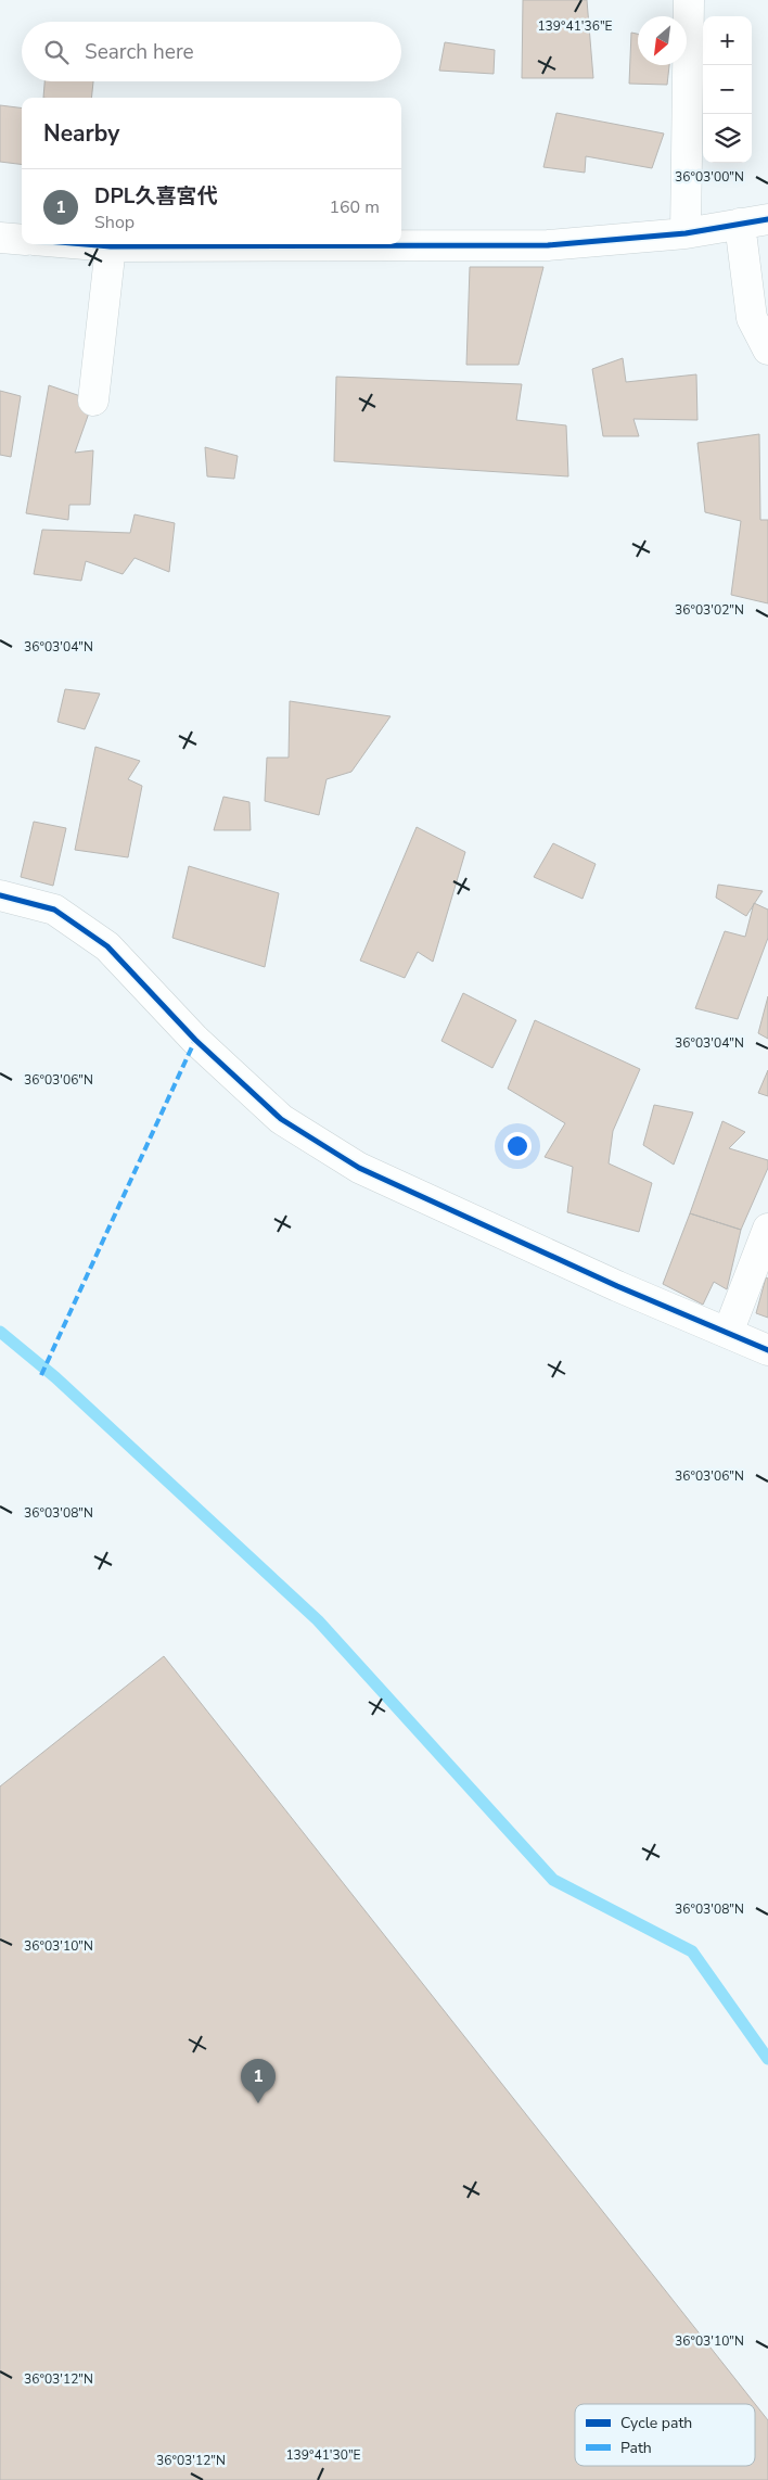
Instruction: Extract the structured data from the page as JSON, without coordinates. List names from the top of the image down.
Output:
{
  "legend": ["Cycle path", "Path"],
  "north": "bottom left",
  "page": {
    "map_buttons": ["+", "−"],
    "search": "Search here",
    "heading": "Nearby",
    "list": [
      {
        "mark": "1",
        "name": "DPL久喜宮代",
        "note": "Shop",
        "value": "160 m"
      }
    ],
    "pins": "1"
  },
  "coordinates": [
    "139°41'36\"E",
    "36°03'00\"N",
    "36°03'02\"N",
    "36°03'04\"N",
    "36°03'06\"N",
    "36°03'08\"N",
    "36°03'10\"N",
    "36°03'12\"N",
    "139°41'30\"E"
  ]
}
